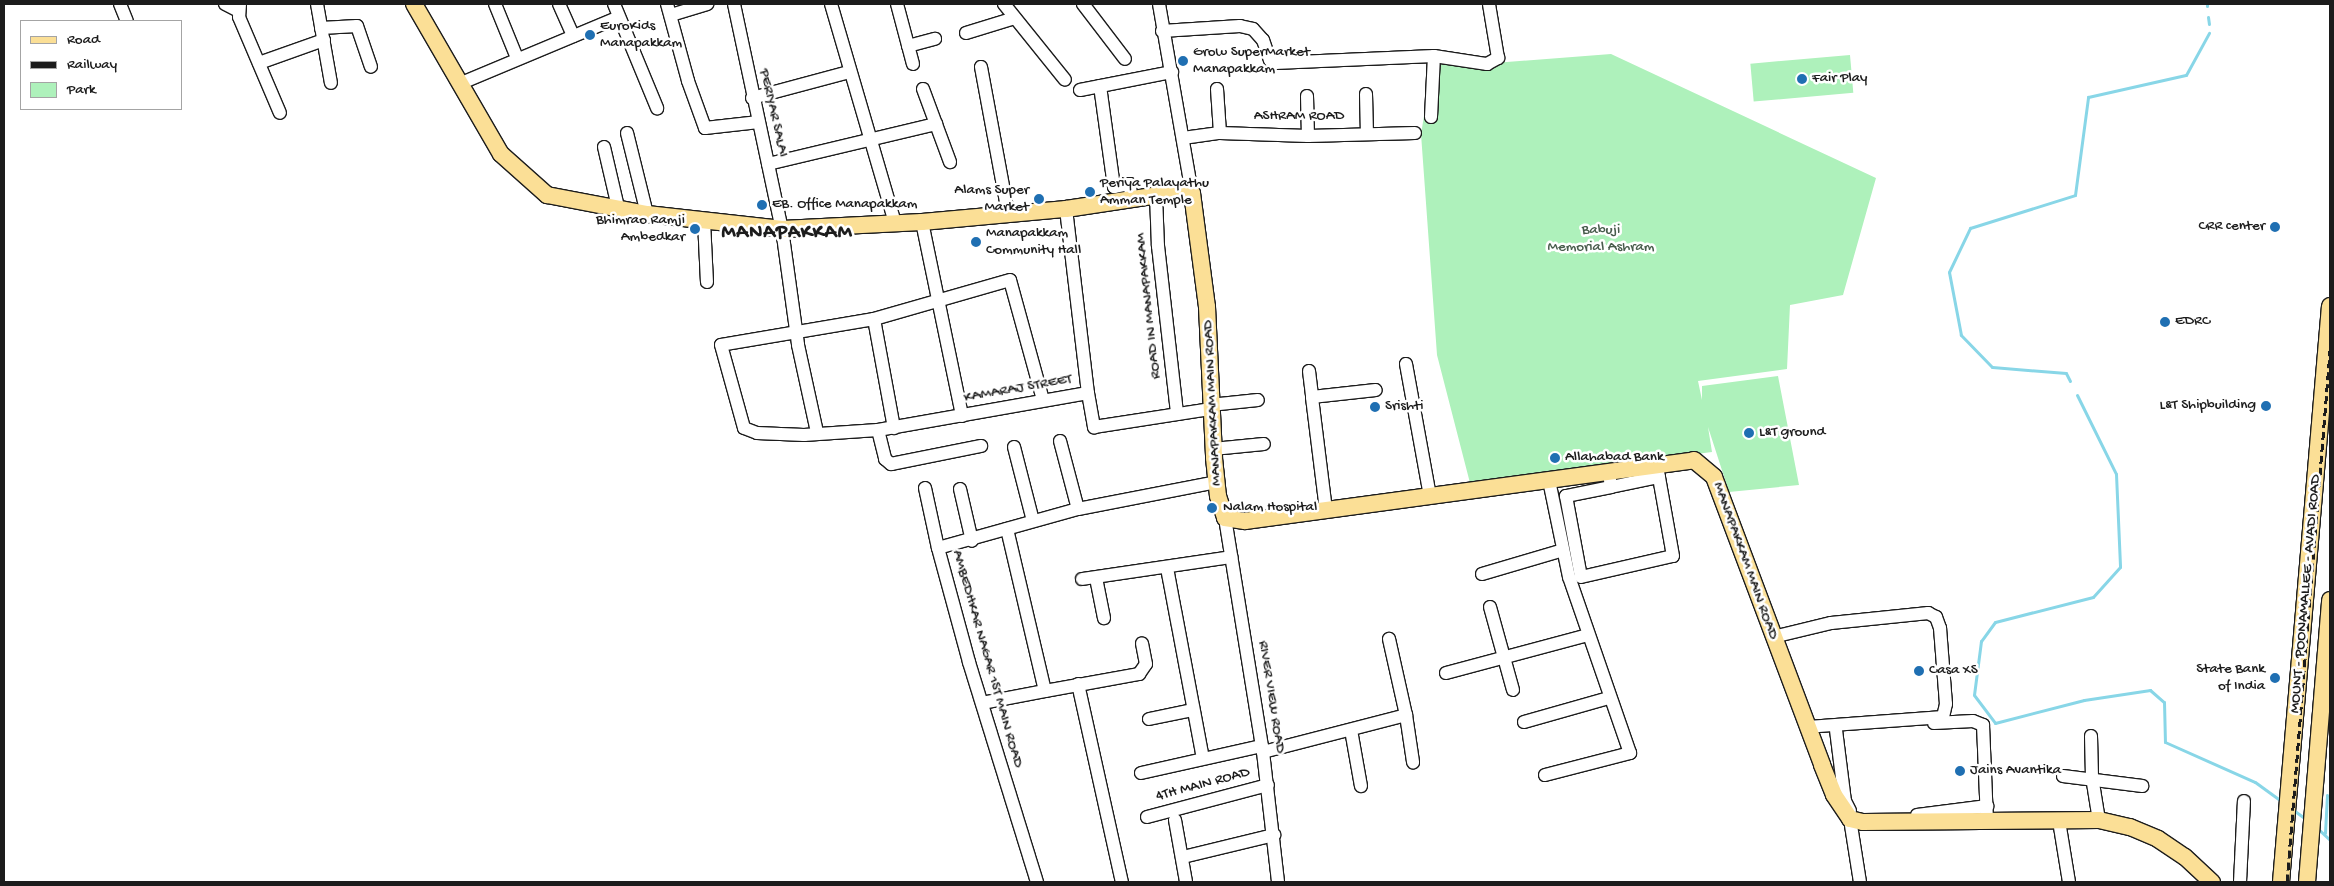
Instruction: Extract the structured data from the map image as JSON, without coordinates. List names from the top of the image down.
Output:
{
  "streets": {
    "main road": ["MANAPAKKAM MAIN ROAD", "MOUNT - POONAMALLEE - AVADI ROAD"],
    "street": [
      "PERIYAR SALAI",
      "ASHRAM ROAD",
      "ROAD IN MANAPAKKAM",
      "KAMARAJ STREET",
      "AMBEDHKAR NAGAR 1ST MAIN ROAD",
      "RIVER VIEW ROAD",
      "4TH MAIN ROAD"
    ]
  },
  "crossings": [
    ["PERIYAR SALAI", "KAMARAJ STREET"],
    ["ROAD IN MANAPAKKAM", "KAMARAJ STREET"],
    ["KAMARAJ STREET", "MANAPAKKAM MAIN ROAD"],
    ["MANAPAKKAM MAIN ROAD", "AMBEDHKAR NAGAR 1ST MAIN ROAD"],
    ["MANAPAKKAM MAIN ROAD", "RIVER VIEW ROAD"],
    ["RIVER VIEW ROAD", "4TH MAIN ROAD"]
  ],
  "districts": ["MANAPAKKAM"],
  "parks": ["Babuji Memorial Ashram"],
  "places": [
    "EuroKids Manapakkam",
    "Grow SuperMarket Manapakkam",
    "Fair Play",
    "Periya Palayathu Amman Temple",
    "Alams Super Market",
    "EB. Office Manapakkam",
    "CRR center",
    "Bhimrao Ramji Ambedkar",
    "Manapakkam Community Hall",
    "EDRC",
    "L&T Shipbuilding",
    "Srishti",
    "L&T ground",
    "Allahabad Bank",
    "Nalam Hospital",
    "Casa XS",
    "State Bank of India",
    "Jains Avantika"
  ],
  "legend": ["Road", "Railway", "Park"]
}
